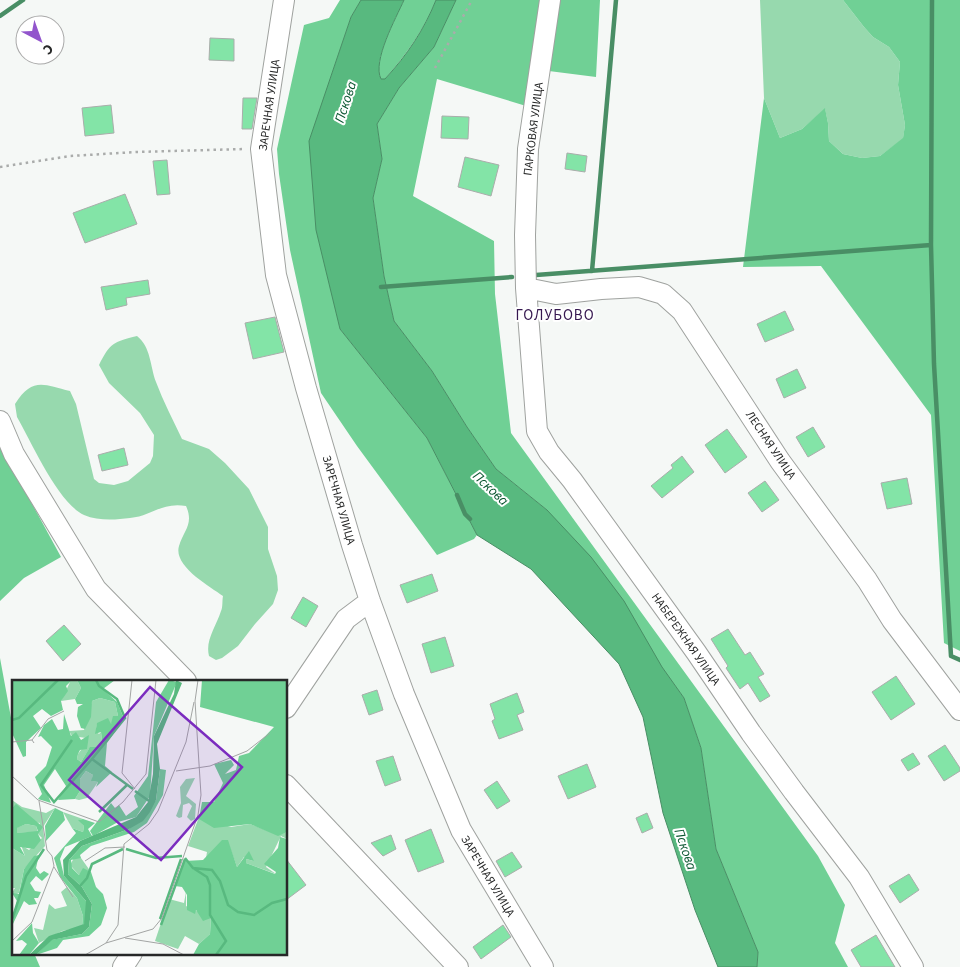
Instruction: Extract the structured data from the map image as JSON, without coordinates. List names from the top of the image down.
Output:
{
  "streets": {
    "street": [
      "ЗАРЕЧНАЯ УЛИЦА",
      "ПАРКОВАЯ УЛИЦА",
      "ЛЕСНАЯ УЛИЦА",
      "НАБЕРЕЖНАЯ УЛИЦА"
    ]
  },
  "crossings": [
    ["ПАРКОВАЯ УЛИЦА", "ЛЕСНАЯ УЛИЦА"],
    ["ПАРКОВАЯ УЛИЦА", "НАБЕРЕЖНАЯ УЛИЦА"],
    ["ЛЕСНАЯ УЛИЦА", "НАБЕРЕЖНАЯ УЛИЦА"]
  ],
  "districts": ["ГОЛУБОВО"],
  "water": ["Пскова"],
  "north": "bottom right"
}
